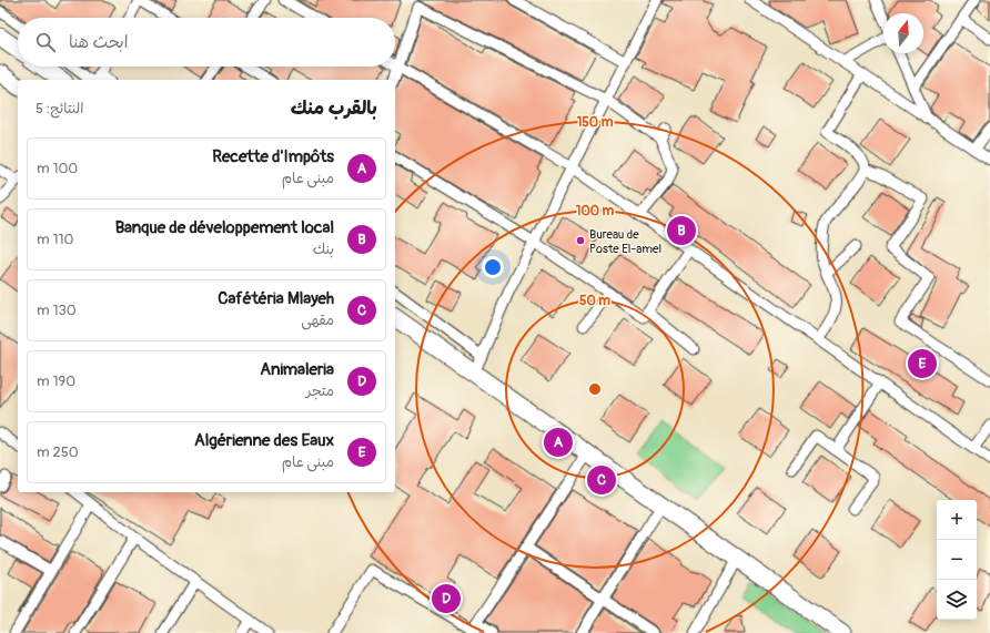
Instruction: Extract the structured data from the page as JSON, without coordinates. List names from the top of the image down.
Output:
{
  "places": ["Bureau de Poste El-amel"],
  "north": "top",
  "page": {
    "search": "ابحث هنا",
    "heading": ["بالقرب منك", "النتائج: 5"],
    "list": [
      {
        "mark": "A",
        "name": "Recette d'Impôts",
        "note": "مبنى عام",
        "value": "100 m"
      },
      {
        "mark": "B",
        "name": "Banque de développement local",
        "note": "بنك",
        "value": "110 m"
      },
      {
        "mark": "C",
        "name": "Cafétéria Mlayeh",
        "note": "مقهى",
        "value": "130 m"
      },
      {
        "mark": "D",
        "name": "Animaleria",
        "note": "متجر",
        "value": "190 m"
      },
      {
        "mark": "E",
        "name": "Algérienne des Eaux",
        "note": "مبنى عام",
        "value": "250 m"
      }
    ],
    "pins": [
      "B",
      "E",
      "A",
      "C",
      "D"
    ],
    "map_buttons": ["+", "−"]
  },
  "rings": ["150 m", "100 m", "50 m"]
}
